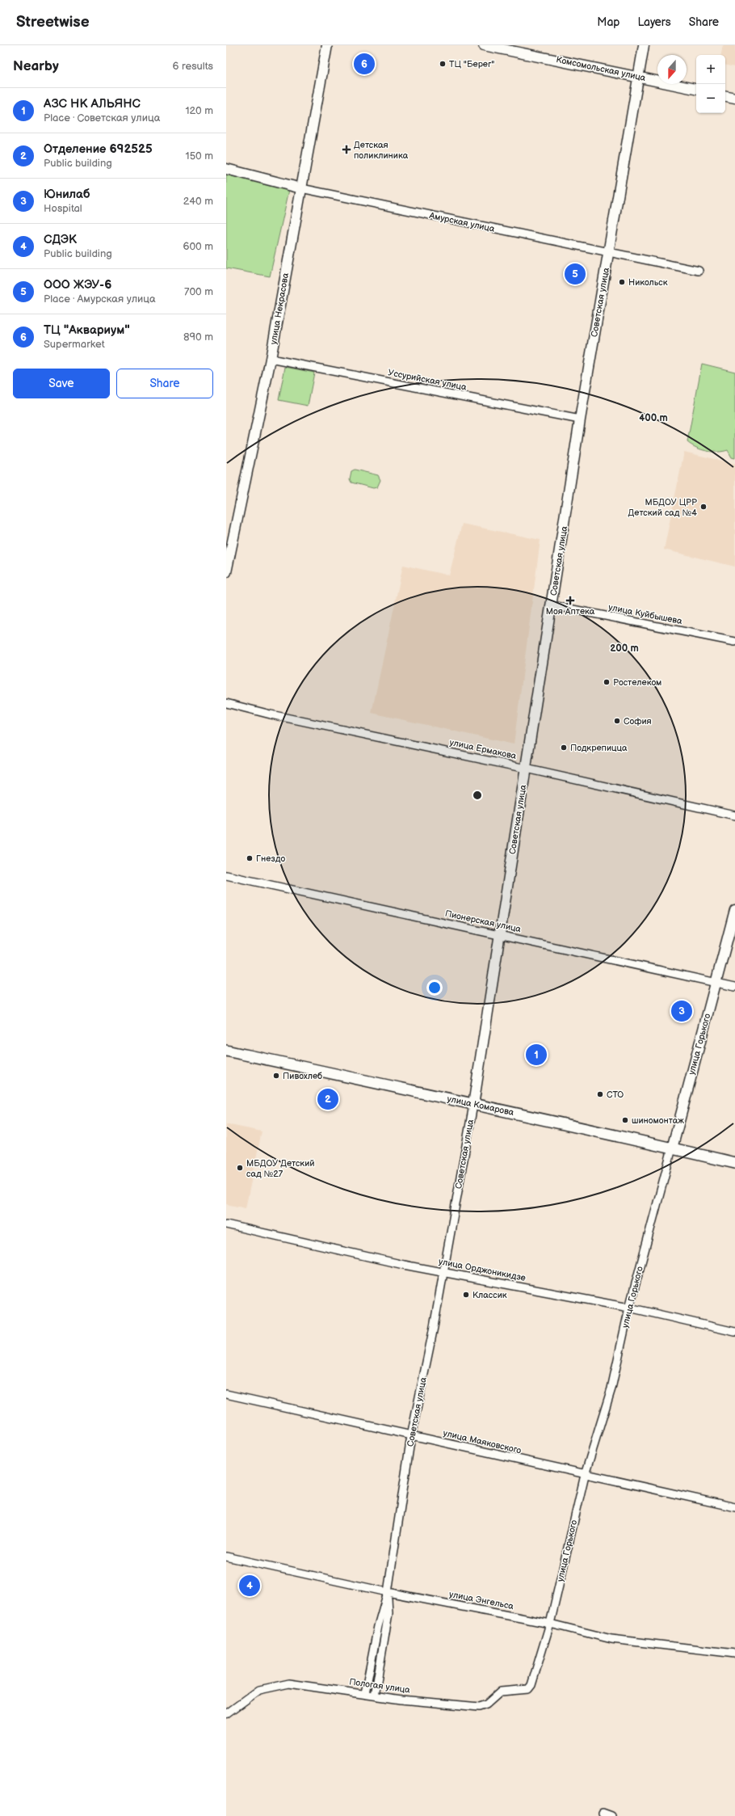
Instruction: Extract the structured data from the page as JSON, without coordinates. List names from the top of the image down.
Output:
{
  "streets": {
    "highway": ["улица Комарова"],
    "main road": [
      "Комсомольская улица",
      "Амурская улица",
      "Советская улица",
      "улица Некрасова",
      "улица Горького"
    ],
    "street": [
      "Уссурийская улица",
      "улица Куйбышева",
      "улица Ермакова",
      "Пионерская улица",
      "улица Орджоникидзе",
      "улица Маяковского",
      "улица Энгельса",
      "Пологая улица"
    ]
  },
  "crossings": [
    ["Комсомольская улица", "Советская улица"],
    ["Амурская улица", "Советская улица"],
    ["Амурская улица", "улица Некрасова"],
    ["Советская улица", "Уссурийская улица"],
    ["Советская улица", "улица Куйбышева"],
    ["Советская улица", "улица Ермакова"],
    ["Советская улица", "Пионерская улица"],
    ["Советская улица", "улица Комарова"],
    ["Советская улица", "улица Орджоникидзе"],
    ["Советская улица", "улица Маяковского"],
    ["Советская улица", "улица Энгельса"],
    ["Советская улица", "Пологая улица"],
    ["улица Некрасова", "Уссурийская улица"],
    ["Пионерская улица", "улица Горького"],
    ["улица Горького", "улица Комарова"],
    ["улица Горького", "улица Орджоникидзе"],
    ["улица Горького", "улица Маяковского"],
    ["улица Горького", "улица Энгельса"],
    ["улица Горького", "Пологая улица"]
  ],
  "places": {
    "other": [
      "ТЦ \"Берег\"",
      "Никольск",
      "МБДОУ ЦРР Детский сад №4",
      "Ростелеком",
      "София",
      "Подкрепицца",
      "Гнездо",
      "Пивохлеб",
      "СТО",
      "шиномонтаж",
      "МБДОУ Детский сад №27",
      "Классик"
    ],
    "health": ["Детская поликлиника", "Моя Аптека"]
  },
  "north": "bottom",
  "page": {
    "header": "Streetwise",
    "nav": ["Map", "Layers", "Share"],
    "heading": ["Nearby", "6 results"],
    "pins": [
      "6",
      "5",
      "3",
      "1",
      "2",
      "4"
    ],
    "map_buttons": ["+", "−"],
    "list": [
      {
        "mark": "1",
        "name": "АЗС НК АЛЬЯНС",
        "note": "Place · Советская улица",
        "value": "120 m"
      },
      {
        "mark": "2",
        "name": "Отделение 692525",
        "note": "Public building",
        "value": "150 m"
      },
      {
        "mark": "3",
        "name": "Юнилаб",
        "note": "Hospital",
        "value": "240 m"
      },
      {
        "mark": "4",
        "name": "СДЭК",
        "note": "Public building",
        "value": "600 m"
      },
      {
        "mark": "5",
        "name": "ООО ЖЭУ-6",
        "note": "Place · Амурская улица",
        "value": "700 m"
      },
      {
        "mark": "6",
        "name": "ТЦ \"Аквариум\"",
        "note": "Supermarket",
        "value": "890 m"
      }
    ],
    "buttons": ["Save", "Share"]
  },
  "rings": ["400 m", "200 m"]
}
